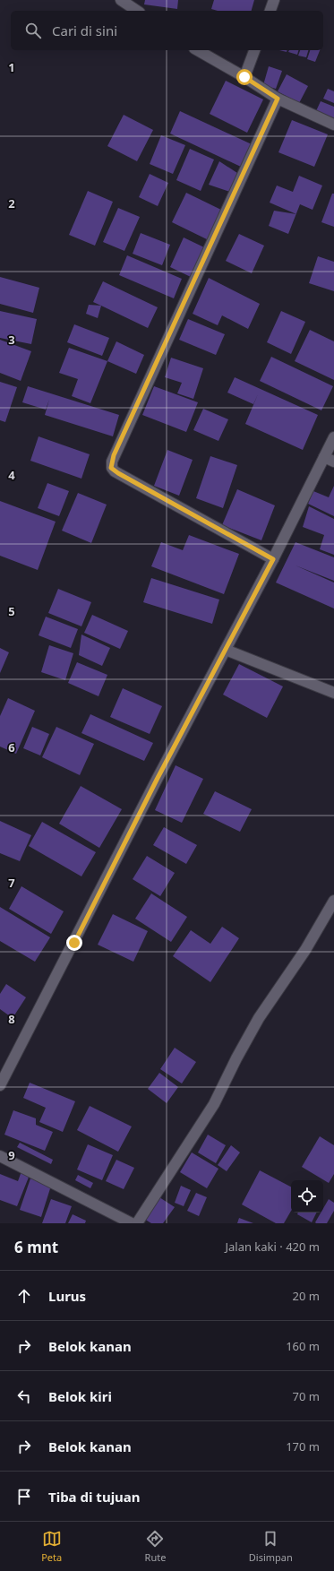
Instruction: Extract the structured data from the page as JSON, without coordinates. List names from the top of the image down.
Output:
{
  "page": {
    "search": "Cari di sini",
    "heading": ["6 mnt", "Jalan kaki · 420 m"],
    "list": [
      ["Lurus", "20 m"],
      ["Belok kanan", "160 m"],
      ["Belok kiri", "70 m"],
      ["Belok kanan", "170 m"],
      "Tiba di tujuan"
    ],
    "nav": ["Peta", "Rute", "Disimpan"]
  },
  "grid": {
    "rows": [
      "1",
      "2",
      "3",
      "4",
      "5",
      "6",
      "7",
      "8",
      "9"
    ]
  }
}
